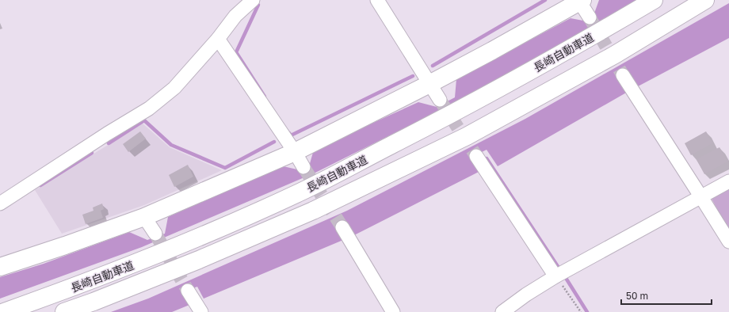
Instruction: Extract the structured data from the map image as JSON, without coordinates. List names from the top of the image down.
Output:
{
  "streets": {
    "main road": ["長崎自動車道"]
  },
  "scale_bar": "50 m"
}
